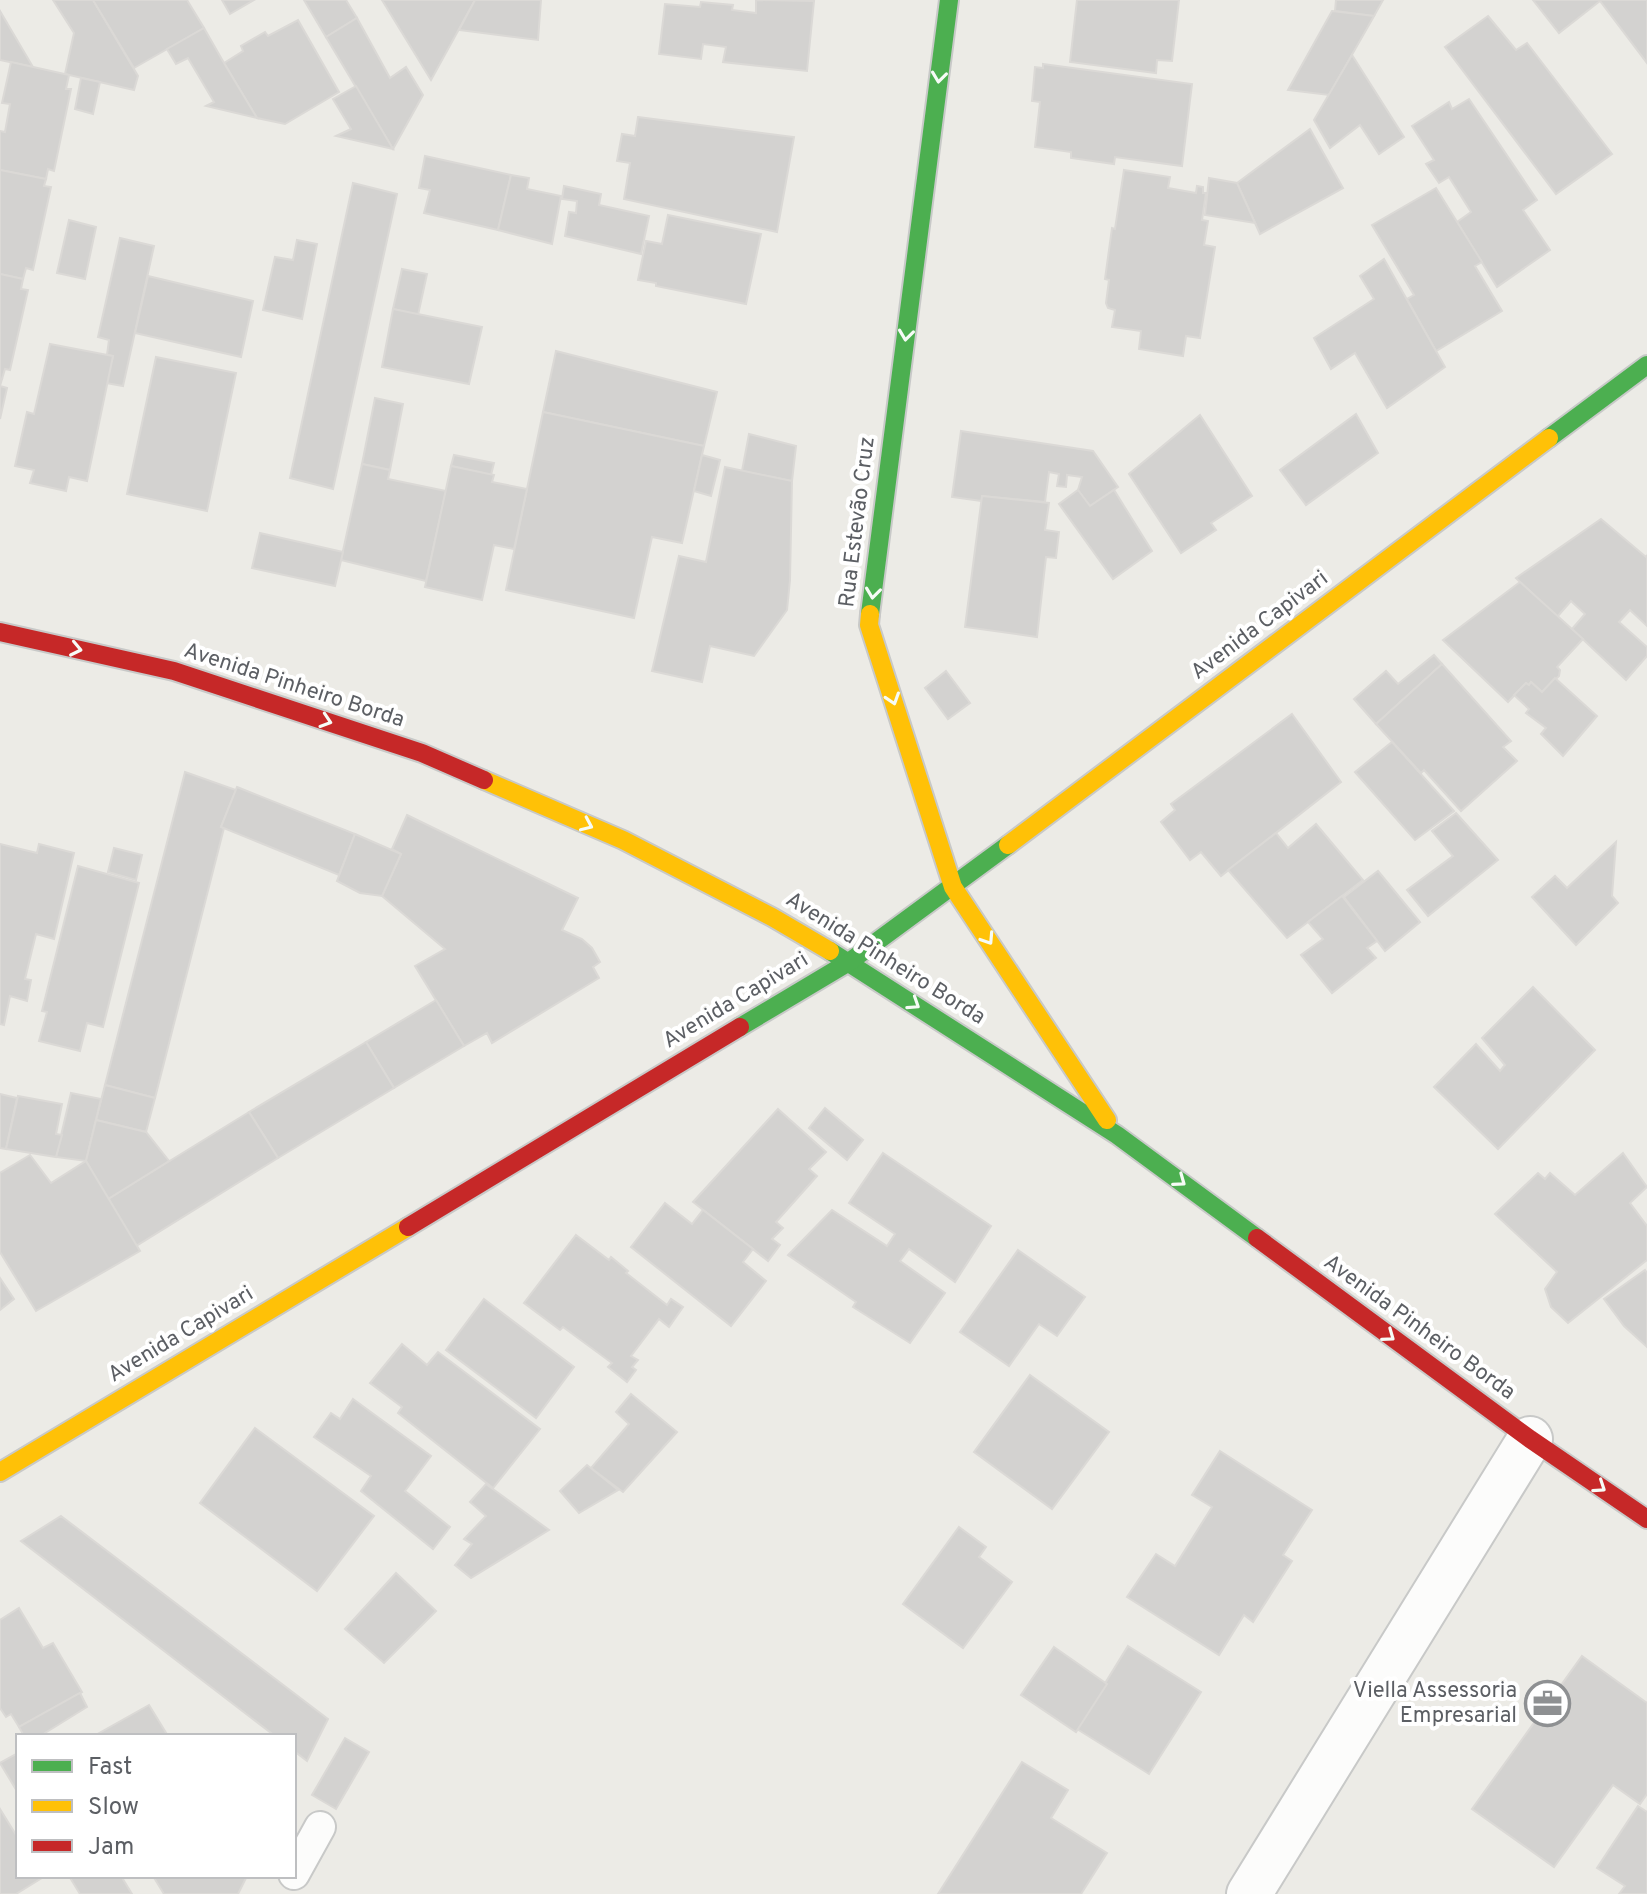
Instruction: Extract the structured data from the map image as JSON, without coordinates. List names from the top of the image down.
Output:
{
  "streets": {
    "main road": ["Rua Estevão Cruz", "Avenida Capivari", "Avenida Pinheiro Borda"]
  },
  "crossings": [
    ["Rua Estevão Cruz", "Avenida Capivari"],
    ["Rua Estevão Cruz", "Avenida Pinheiro Borda"],
    ["Avenida Capivari", "Avenida Pinheiro Borda"]
  ],
  "one_way": ["Rua Estevão Cruz", "Avenida Pinheiro Borda"],
  "places": {
    "office": ["Viella Assessoria Empresarial"]
  },
  "legend": ["Fast", "Slow", "Jam"]
}
